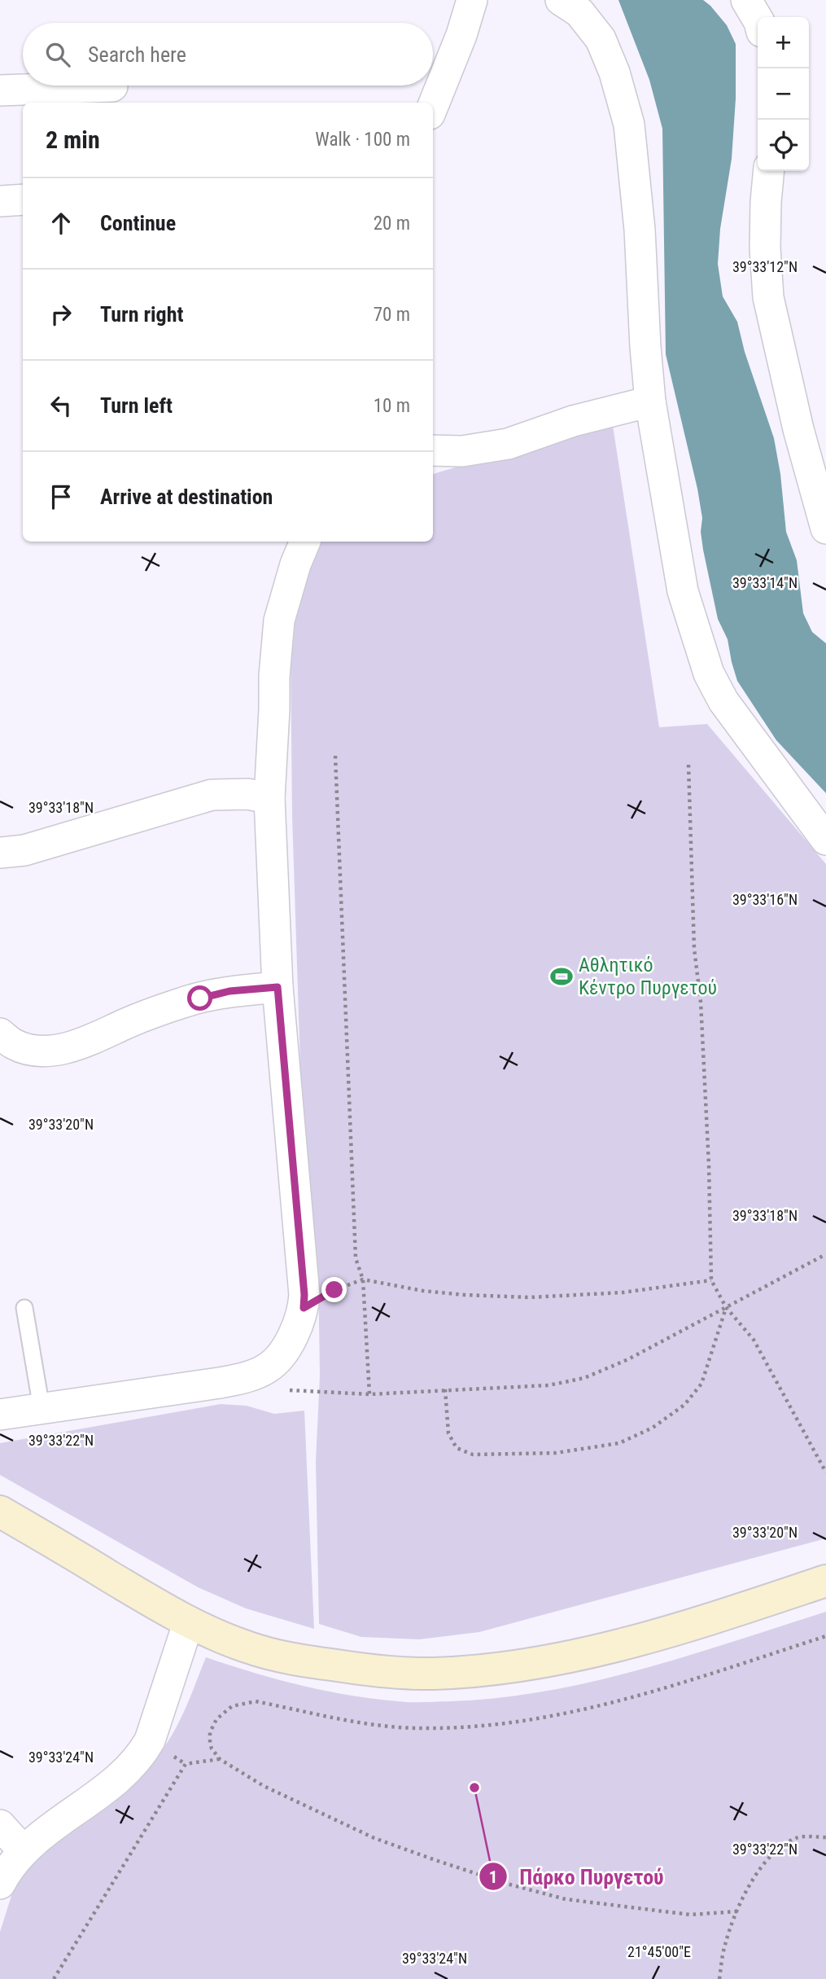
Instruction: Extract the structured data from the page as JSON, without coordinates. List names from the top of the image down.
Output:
{
  "places": {
    "sports": ["Αθλητικό Κέντρο Πυργετού"],
    "other": ["Πάρκο Πυργετού"]
  },
  "page": {
    "map_buttons": ["+", "−"],
    "search": "Search here",
    "heading": ["2 min", "Walk · 100 m"],
    "list": [
      ["Continue", "20 m"],
      ["Turn right", "70 m"],
      ["Turn left", "10 m"],
      "Arrive at destination"
    ]
  },
  "coordinates": [
    "39°33'12\"N",
    "39°33'14\"N",
    "39°33'18\"N",
    "39°33'16\"N",
    "39°33'20\"N",
    "39°33'22\"N",
    "39°33'24\"N",
    "21°45'00\"E"
  ]
}
